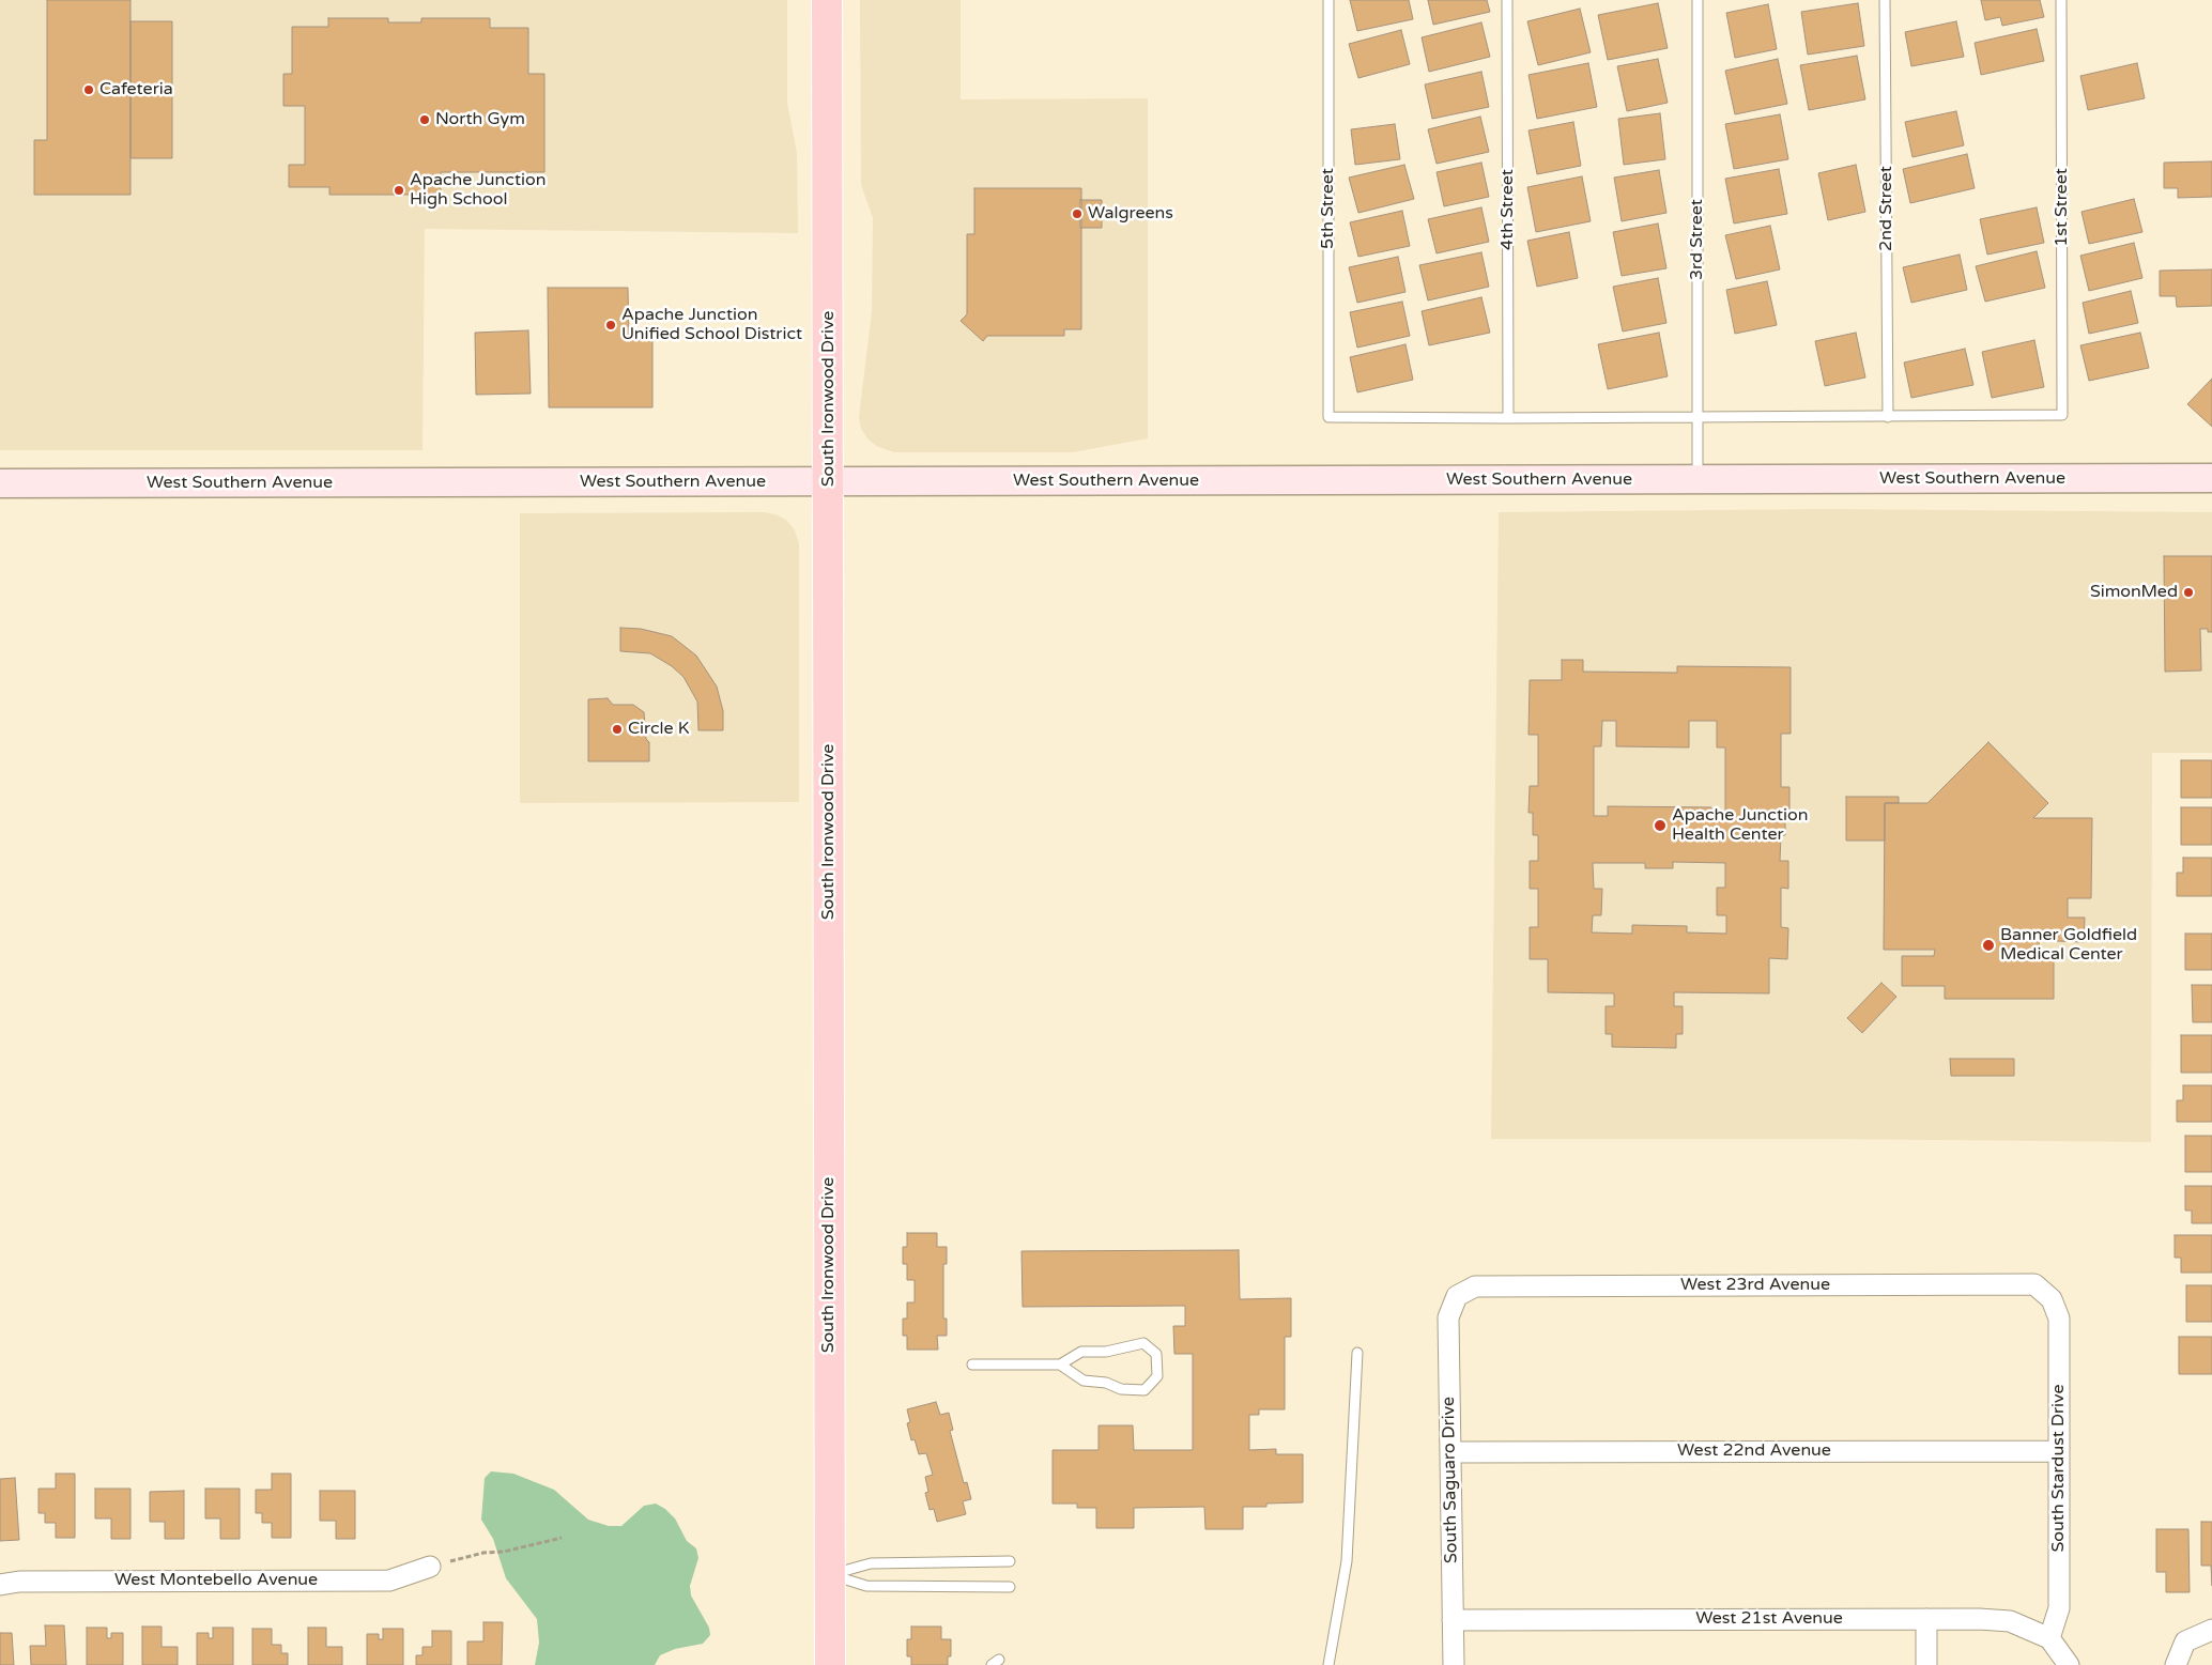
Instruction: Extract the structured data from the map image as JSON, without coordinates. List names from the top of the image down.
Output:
{
  "streets": {
    "main road": ["South Ironwood Drive", "West Southern Avenue"],
    "street": [
      "West 23rd Avenue",
      "West 22nd Avenue",
      "South Stardust Drive",
      "South Saguaro Drive",
      "West Montebello Avenue",
      "West 21st Avenue"
    ],
    "lane": [
      "1st Street",
      "5th Street",
      "2nd Street",
      "4th Street",
      "3rd Street"
    ]
  },
  "crossings": [
    ["1st Street", "2nd Street"],
    ["5th Street", "4th Street"],
    ["3rd Street", "West Southern Avenue"],
    ["South Ironwood Drive", "West Southern Avenue"],
    ["West 23rd Avenue", "South Stardust Drive"],
    ["West 23rd Avenue", "South Saguaro Drive"],
    ["West 22nd Avenue", "South Stardust Drive"],
    ["West 22nd Avenue", "South Saguaro Drive"],
    ["South Stardust Drive", "West 21st Avenue"],
    ["South Saguaro Drive", "West 21st Avenue"]
  ],
  "places": [
    "Cafeteria",
    "North Gym",
    "Apache Junction High School",
    "Walgreens",
    "Apache Junction Unified School District",
    "SimonMed",
    "Circle K",
    "Apache Junction Health Center",
    "Banner Goldfield Medical Center"
  ]
}
